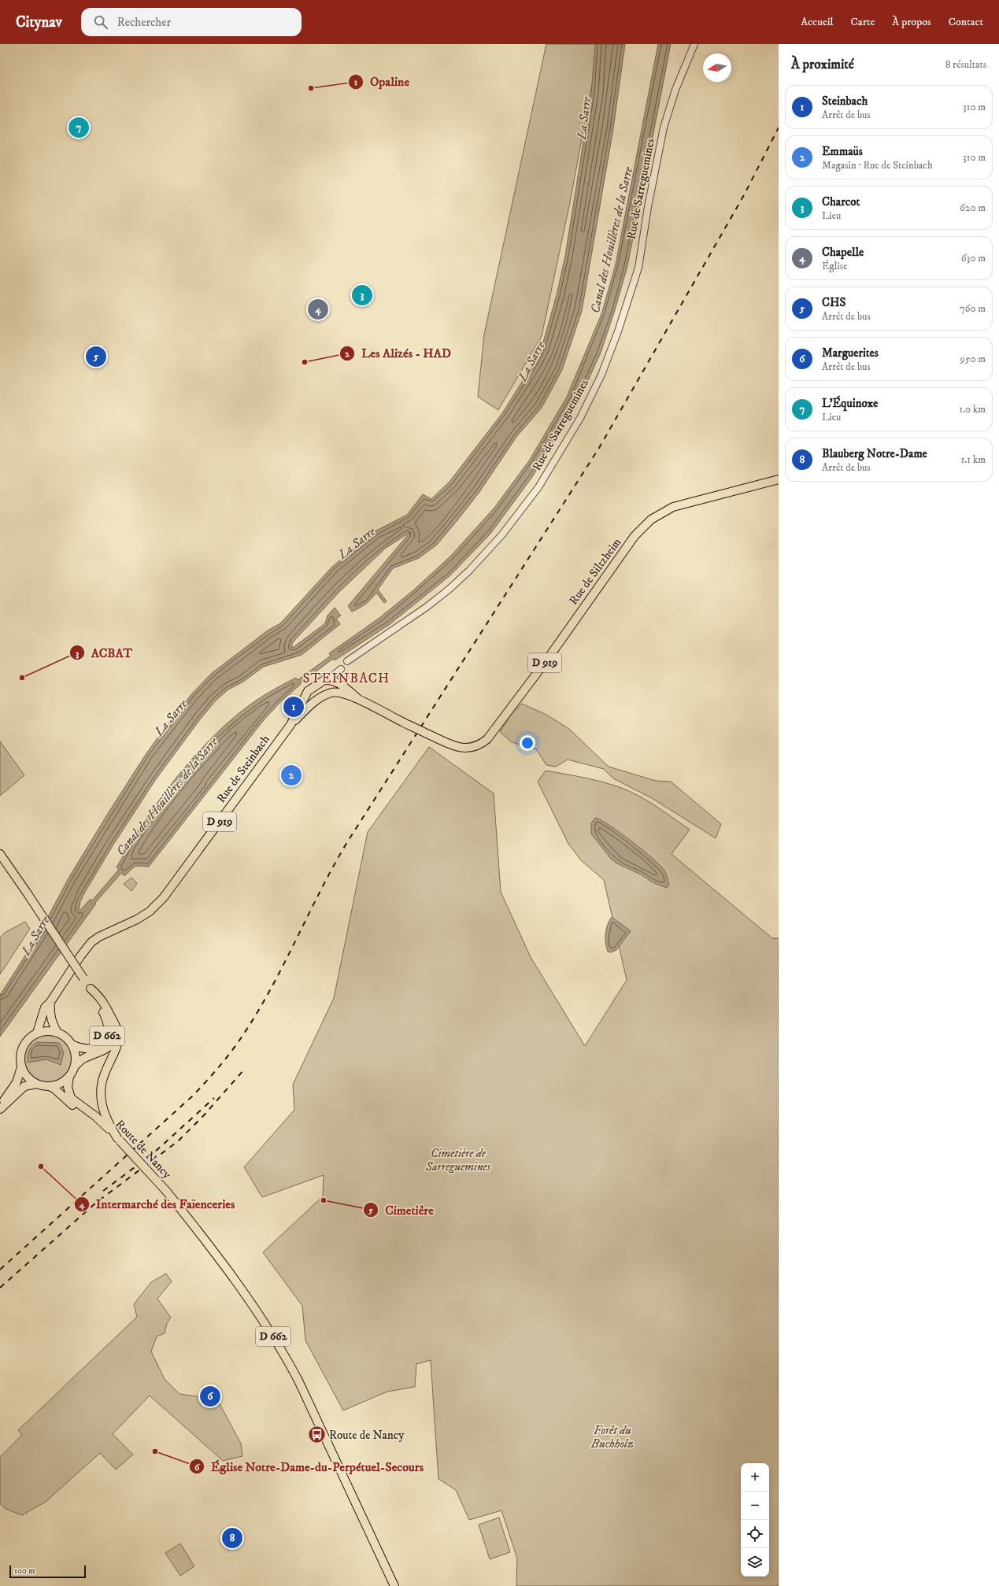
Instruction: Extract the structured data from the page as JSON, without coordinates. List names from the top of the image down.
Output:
{
  "streets": {
    "main road": [
      "Rue de Siltzheim",
      "D 919",
      "Rue de Steinbach",
      "D 662",
      "Route de Nancy"
    ],
    "street": ["Rue de Sarreguemines"]
  },
  "crossings": [
    ["Rue de Siltzheim", "D 919"],
    ["D 919", "Rue de Steinbach"],
    ["D 919", "D 662"],
    ["D 919", "Route de Nancy"],
    ["D 662", "Route de Nancy"]
  ],
  "districts": ["STEINBACH"],
  "water": ["La Sarre", "Canal des Houillères de la Sarre"],
  "parks": ["Cimetière de Sarreguemines", "Forêt du Buchholz"],
  "places": {
    "other": [
      "Opaline",
      "Les Alizés - HAD",
      "ACBAT",
      "Intermarché des Faïenceries",
      "Cimetiêre",
      "Église Notre-Dame-du-Perpétuel-Secours"
    ],
    "bus stop": ["Route de Nancy"]
  },
  "scale_bar": "100 m",
  "north": "left",
  "page": {
    "header": "Citynav",
    "search": "Rechercher",
    "nav": [
      "Accueil",
      "Carte",
      "À propos",
      "Contact"
    ],
    "heading": ["À proximité", "8 résultats"],
    "list": [
      {
        "mark": "1",
        "name": "Steinbach",
        "note": "Arrêt de bus",
        "value": "310 m"
      },
      {
        "mark": "2",
        "name": "Emmaüs",
        "note": "Magasin · Rue de Steinbach",
        "value": "310 m"
      },
      {
        "mark": "3",
        "name": "Charcot",
        "note": "Lieu",
        "value": "620 m"
      },
      {
        "mark": "4",
        "name": "Chapelle",
        "note": "Église",
        "value": "630 m"
      },
      {
        "mark": "5",
        "name": "CHS",
        "note": "Arrêt de bus",
        "value": "760 m"
      },
      {
        "mark": "6",
        "name": "Marguerites",
        "note": "Arrêt de bus",
        "value": "950 m"
      },
      {
        "mark": "7",
        "name": "L'Équinoxe",
        "note": "Lieu",
        "value": "1.0 km"
      },
      {
        "mark": "8",
        "name": "Blauberg Notre-Dame",
        "note": "Arrêt de bus",
        "value": "1.1 km"
      }
    ],
    "pins": [
      "7",
      "3",
      "4",
      "5",
      "1",
      "2",
      "6",
      "8"
    ],
    "map_buttons": ["+", "−"],
    "scale": "100 m"
  }
}
